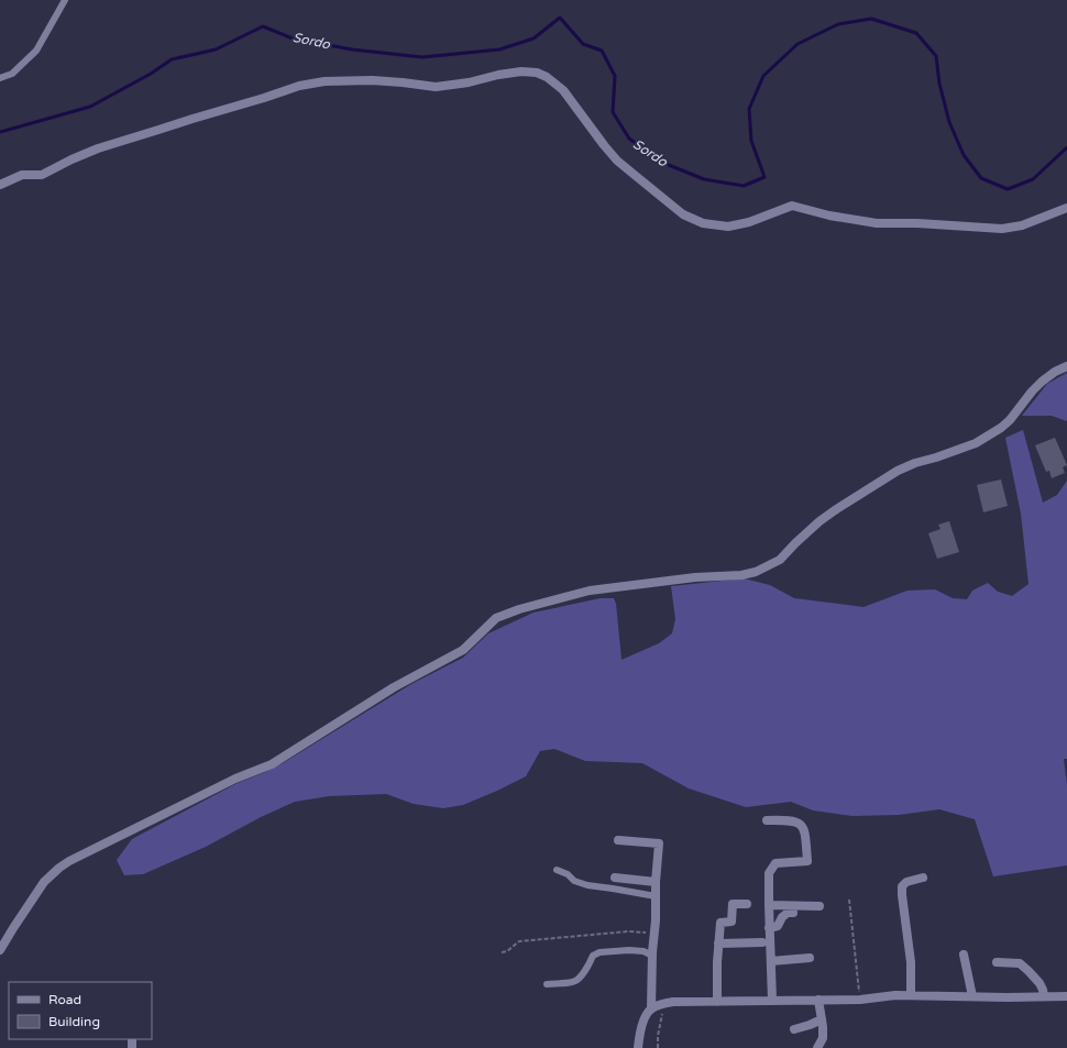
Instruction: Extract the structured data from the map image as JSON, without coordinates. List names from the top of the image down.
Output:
{
  "water": ["Sordo"],
  "legend": ["Road", "Building"]
}
